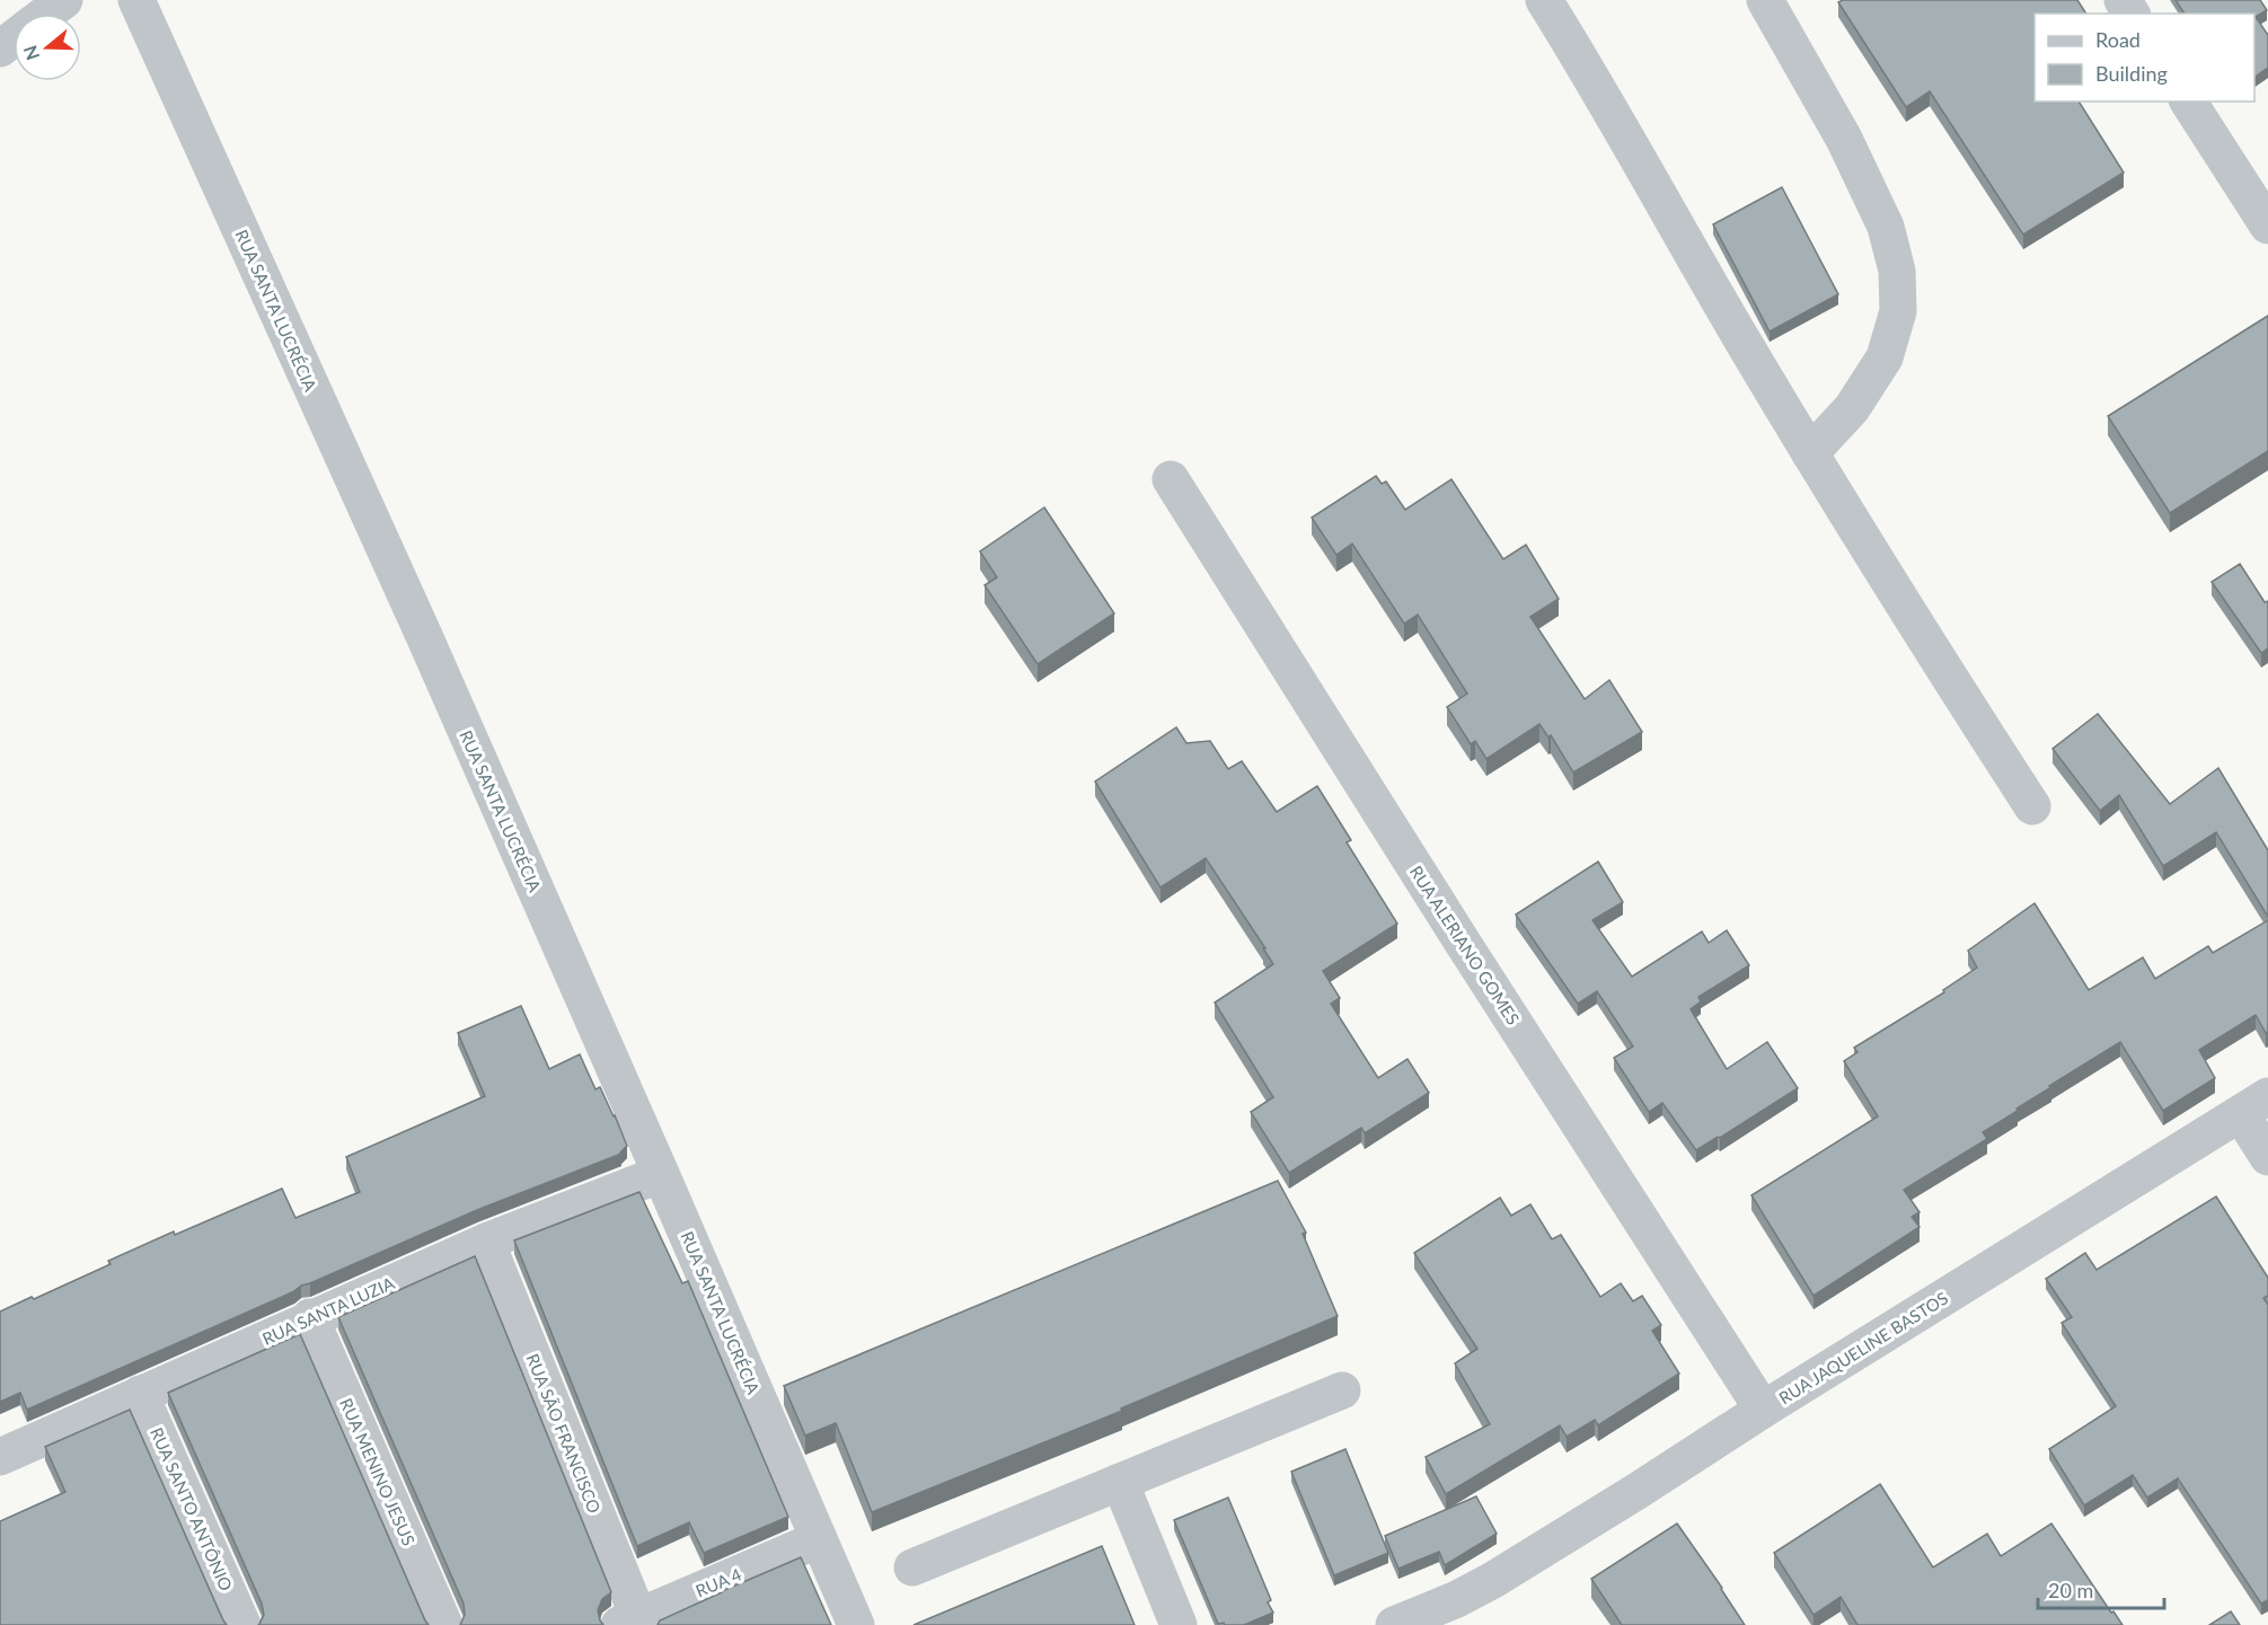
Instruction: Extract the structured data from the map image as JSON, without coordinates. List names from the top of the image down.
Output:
{
  "streets": {
    "street": [
      "RUA SANTA LUCRÉCIA",
      "RUA ALERIANO GOMES",
      "RUA SANTA LUZIA",
      "RUA JAQUELINE BASTOS",
      "RUA SÃO FRANCISCO",
      "RUA MENINO JESUS",
      "RUA SANTO ANTÔNIO",
      "RUA 4"
    ]
  },
  "crossings": [
    ["RUA SANTA LUCRÉCIA", "RUA SANTA LUZIA"],
    ["RUA SANTA LUCRÉCIA", "RUA 4"],
    ["RUA ALERIANO GOMES", "RUA JAQUELINE BASTOS"],
    ["RUA SANTA LUZIA", "RUA SÃO FRANCISCO"],
    ["RUA SANTA LUZIA", "RUA MENINO JESUS"],
    ["RUA SANTA LUZIA", "RUA SANTO ANTÔNIO"],
    ["RUA SÃO FRANCISCO", "RUA 4"]
  ],
  "legend": ["Road", "Building"],
  "scale_bar": "20 m",
  "north": "left"
}
